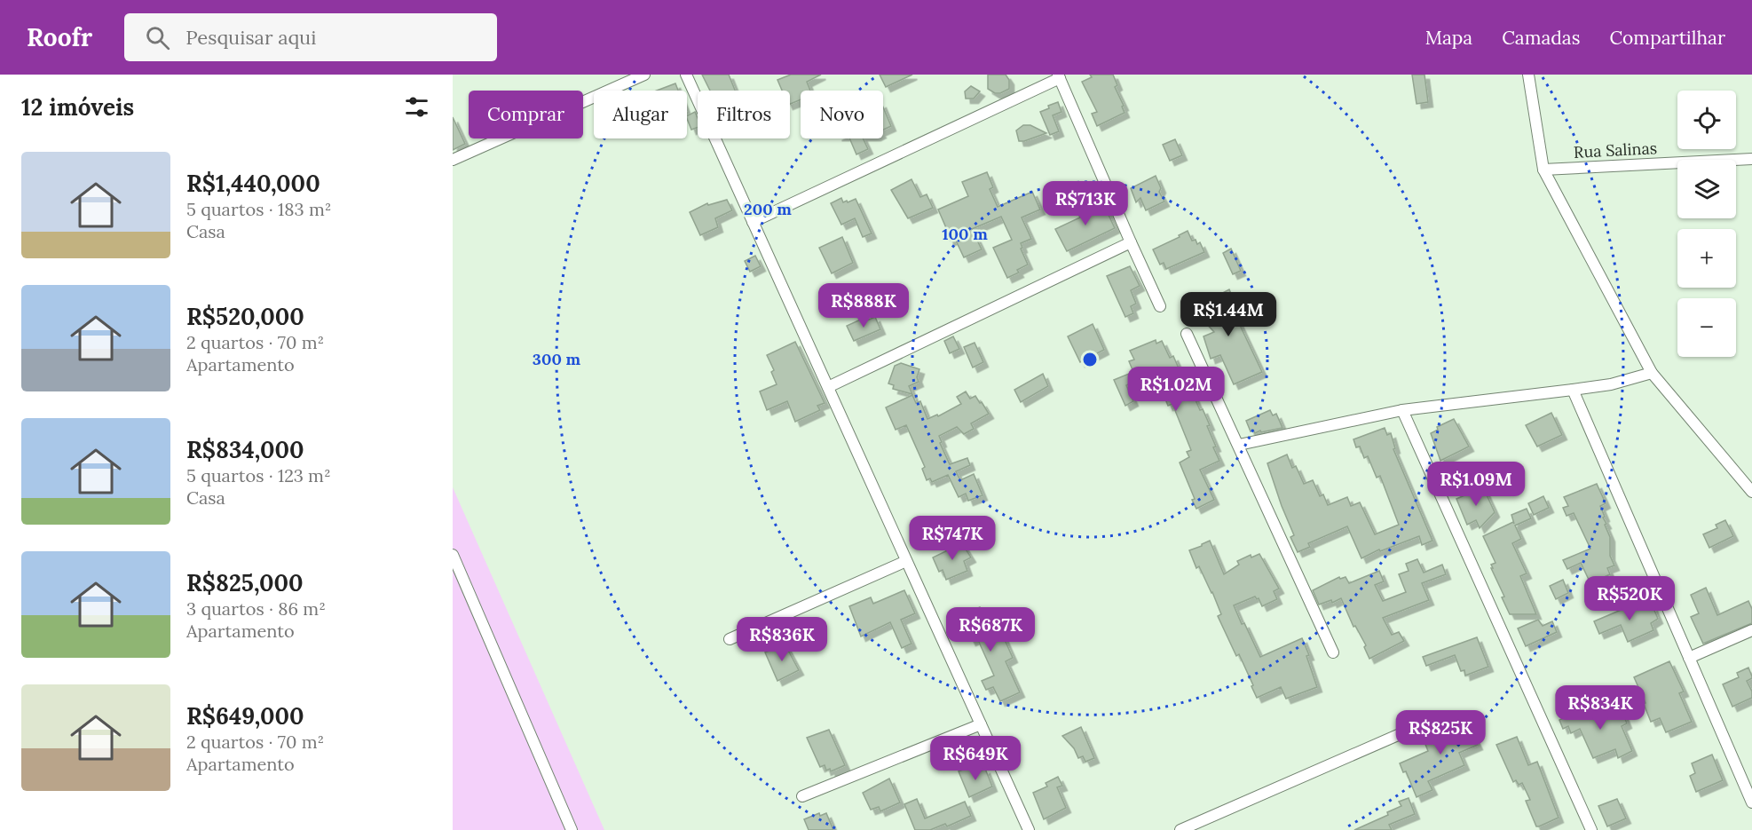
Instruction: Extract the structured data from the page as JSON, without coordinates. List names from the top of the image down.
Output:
{
  "streets": {
    "street": ["Rua Salinas"]
  },
  "page": {
    "header": "Roofr",
    "search": "Pesquisar aqui",
    "nav": ["Mapa", "Camadas", "Compartilhar"],
    "heading": "12 imóveis",
    "map_buttons": ["+", "−"],
    "chip": [
      "Comprar",
      "Alugar",
      "Filtros",
      "Novo"
    ],
    "list": [
      {
        "name": "R$1,440,000",
        "note": "5 quartos · 183 m² · Casa"
      },
      {
        "name": "R$520,000",
        "note": "2 quartos · 70 m² · Apartamento"
      },
      {
        "name": "R$834,000",
        "note": "5 quartos · 123 m² · Casa"
      },
      {
        "name": "R$825,000",
        "note": "3 quartos · 86 m² · Apartamento"
      },
      {
        "name": "R$649,000",
        "note": "2 quartos · 70 m² · Apartamento"
      }
    ],
    "price": [
      "R$713K",
      "R$888K",
      "R$1.44M",
      "R$1.02M",
      "R$1.09M",
      "R$747K",
      "R$520K",
      "R$687K",
      "R$836K",
      "R$834K",
      "R$825K",
      "R$649K"
    ]
  },
  "rings": ["200 m", "100 m", "300 m"]
}
